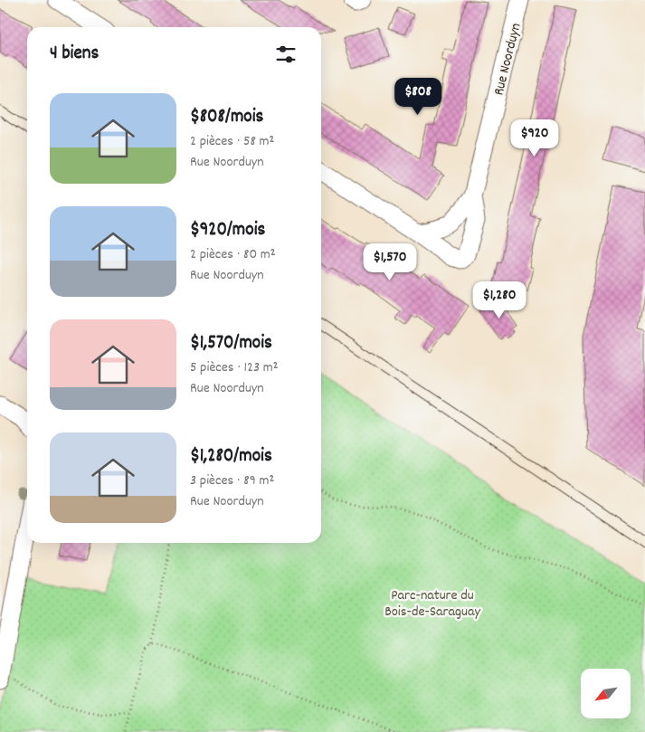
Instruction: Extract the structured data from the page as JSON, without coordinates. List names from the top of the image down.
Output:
{
  "streets": {
    "street": ["Rue Noorduyn"]
  },
  "parks": ["Parc-nature du Bois-de-Saraguay"],
  "north": "bottom left",
  "page": {
    "heading": "4 biens",
    "price": [
      "$808",
      "$920",
      "$1,570",
      "$1,280"
    ],
    "list": [
      {
        "name": "$808/mois",
        "note": "2 pièces · 58 m² · Rue Noorduyn"
      },
      {
        "name": "$920/mois",
        "note": "2 pièces · 80 m² · Rue Noorduyn"
      },
      {
        "name": "$1,570/mois",
        "note": "5 pièces · 123 m² · Rue Noorduyn"
      },
      {
        "name": "$1,280/mois",
        "note": "3 pièces · 89 m² · Rue Noorduyn"
      }
    ]
  }
}
